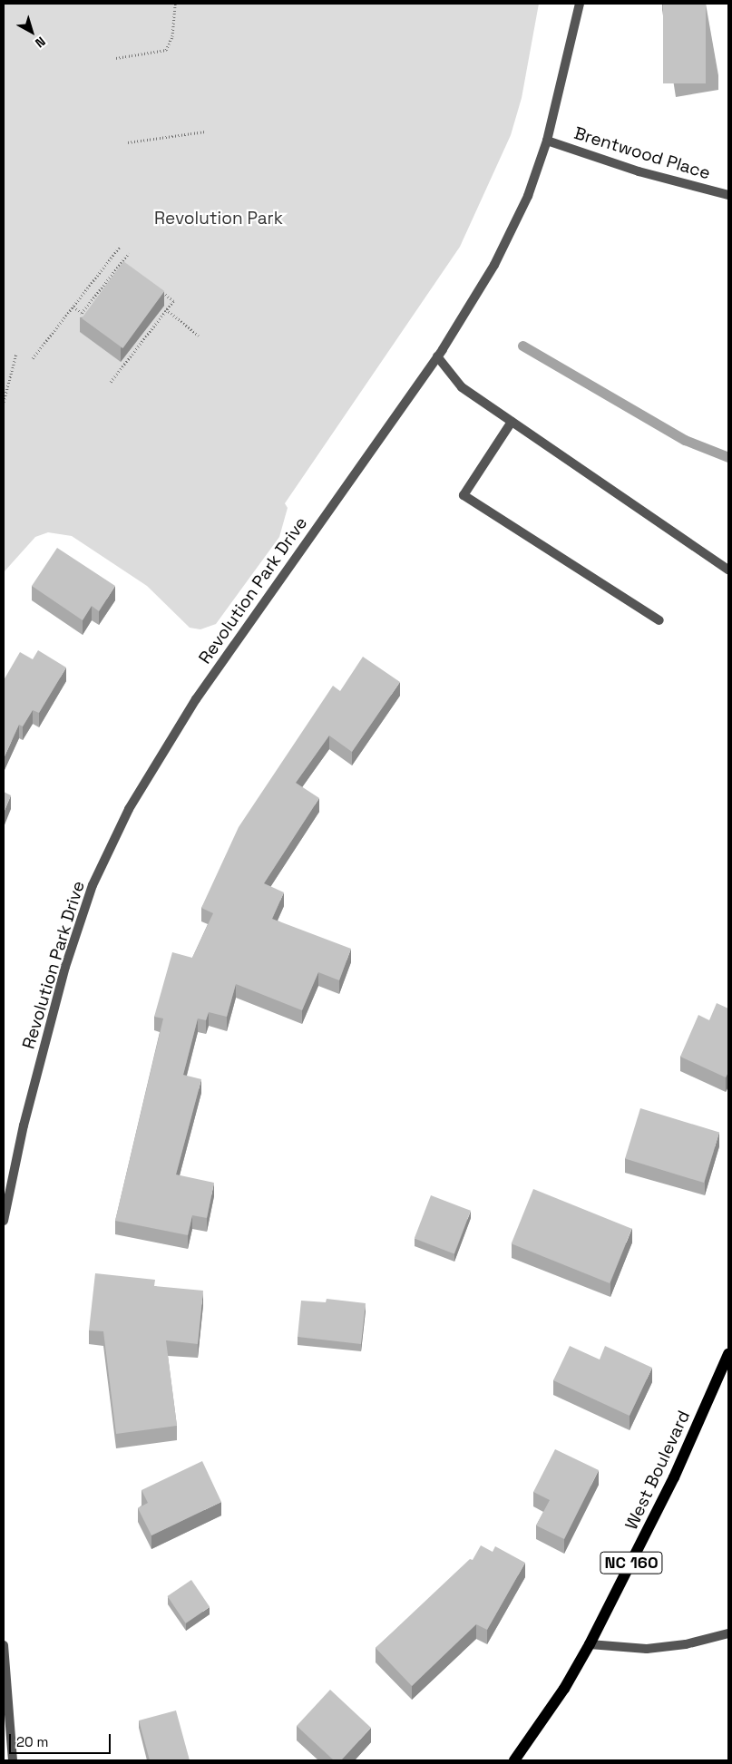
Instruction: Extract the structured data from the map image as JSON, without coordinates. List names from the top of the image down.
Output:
{
  "streets": {
    "main road": ["West Boulevard", "NC 160"],
    "street": ["Brentwood Place", "Revolution Park Drive"]
  },
  "crossings": [
    ["Brentwood Place", "Revolution Park Drive"]
  ],
  "parks": ["Revolution Park"],
  "scale_bar": "20 m",
  "north": "bottom right"
}
